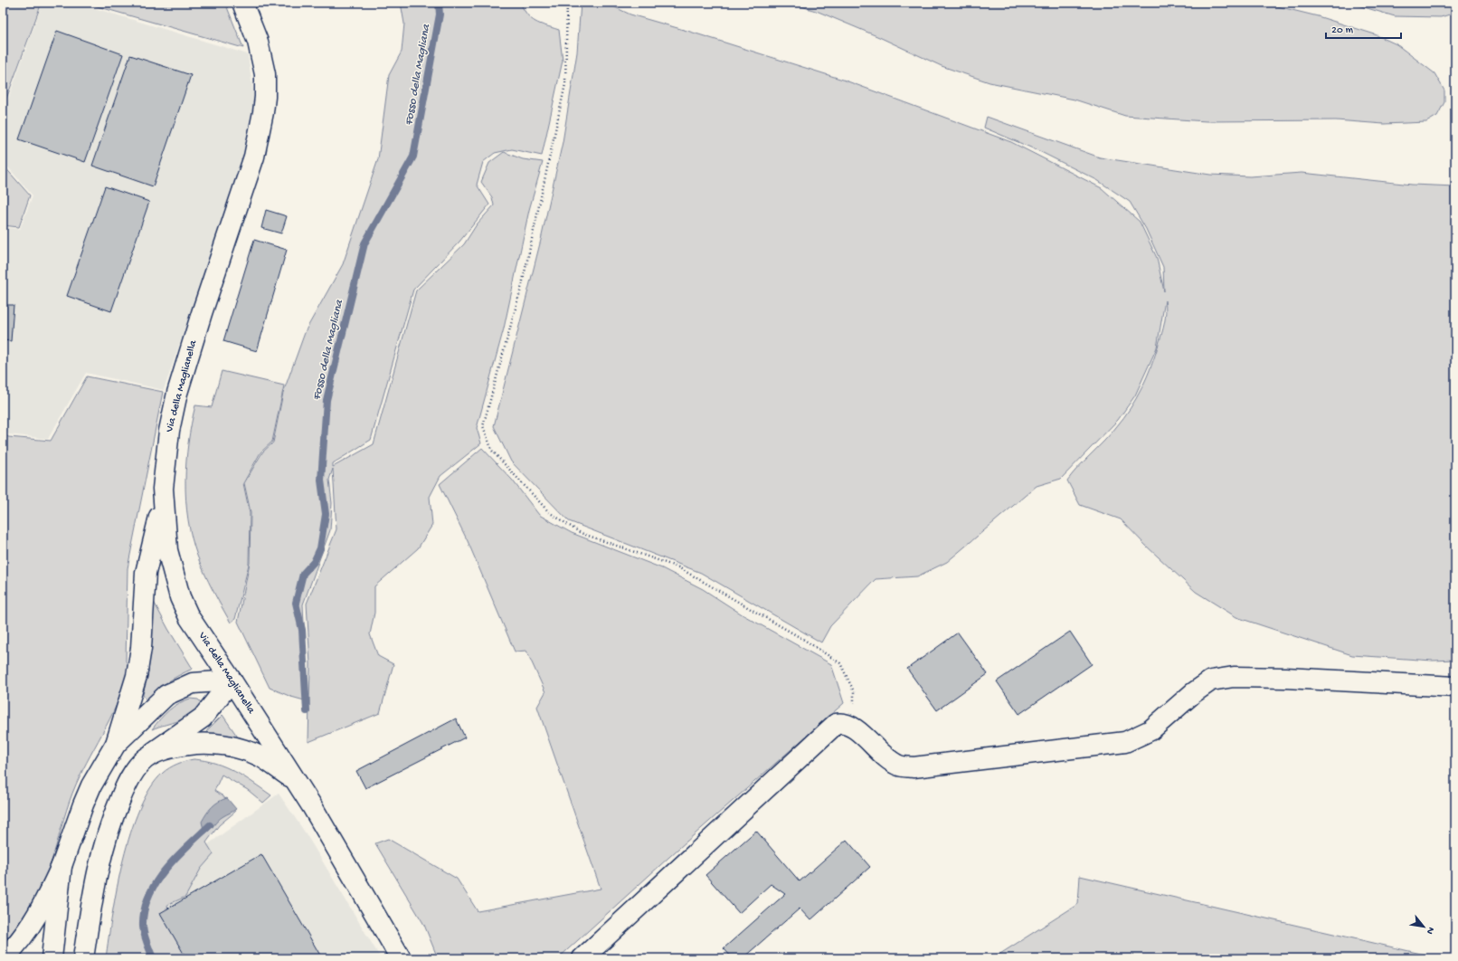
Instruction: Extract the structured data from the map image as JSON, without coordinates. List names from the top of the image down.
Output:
{
  "streets": {
    "main road": ["Via della Maglianella"]
  },
  "water": ["Fosso della Magliana"],
  "scale_bar": "20 m",
  "north": "bottom right"
}
